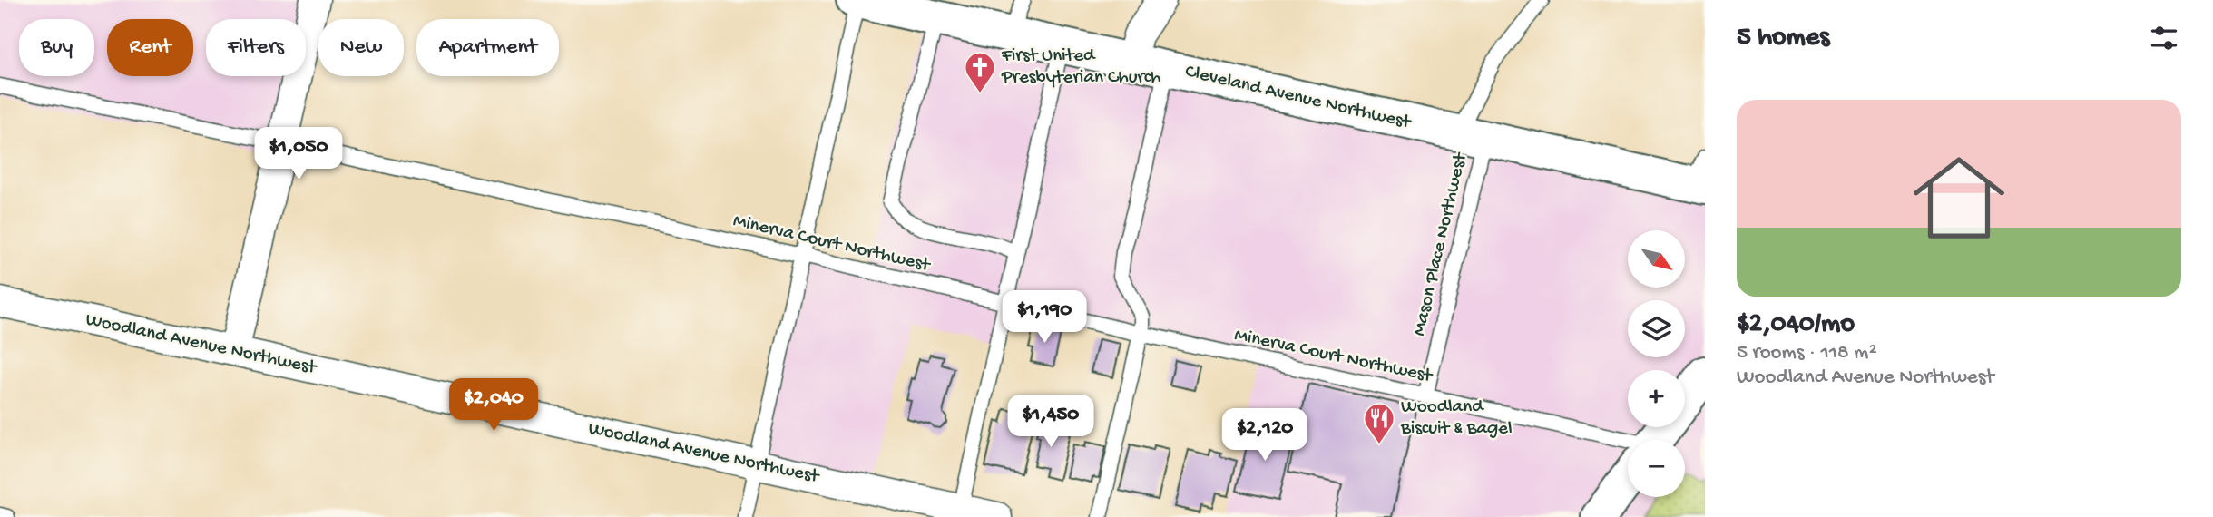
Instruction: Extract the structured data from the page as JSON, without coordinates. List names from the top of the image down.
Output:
{
  "streets": {
    "main road": ["Cleveland Avenue Northwest"],
    "street": ["Woodland Avenue Northwest"],
    "lane": ["Minerva Court Northwest", "Mason Place Northwest"]
  },
  "crossings": [
    ["Cleveland Avenue Northwest", "Mason Place Northwest"],
    ["Minerva Court Northwest", "Mason Place Northwest"]
  ],
  "places": {
    "church": ["First United Presbyterian Church"],
    "restaurant": ["Woodland Biscuit & Bagel"]
  },
  "north": "bottom right",
  "page": {
    "heading": "5 homes",
    "chip": [
      "Buy",
      "Rent",
      "Filters",
      "New",
      "Apartment"
    ],
    "list": [
      {
        "name": "$2,040/mo",
        "note": "5 rooms · 118 m² · Woodland Avenue Northwest"
      }
    ],
    "price": [
      "$1,050",
      "$1,190",
      "$2,040",
      "$1,450",
      "$2,120"
    ],
    "map_buttons": ["+", "−"]
  }
}
